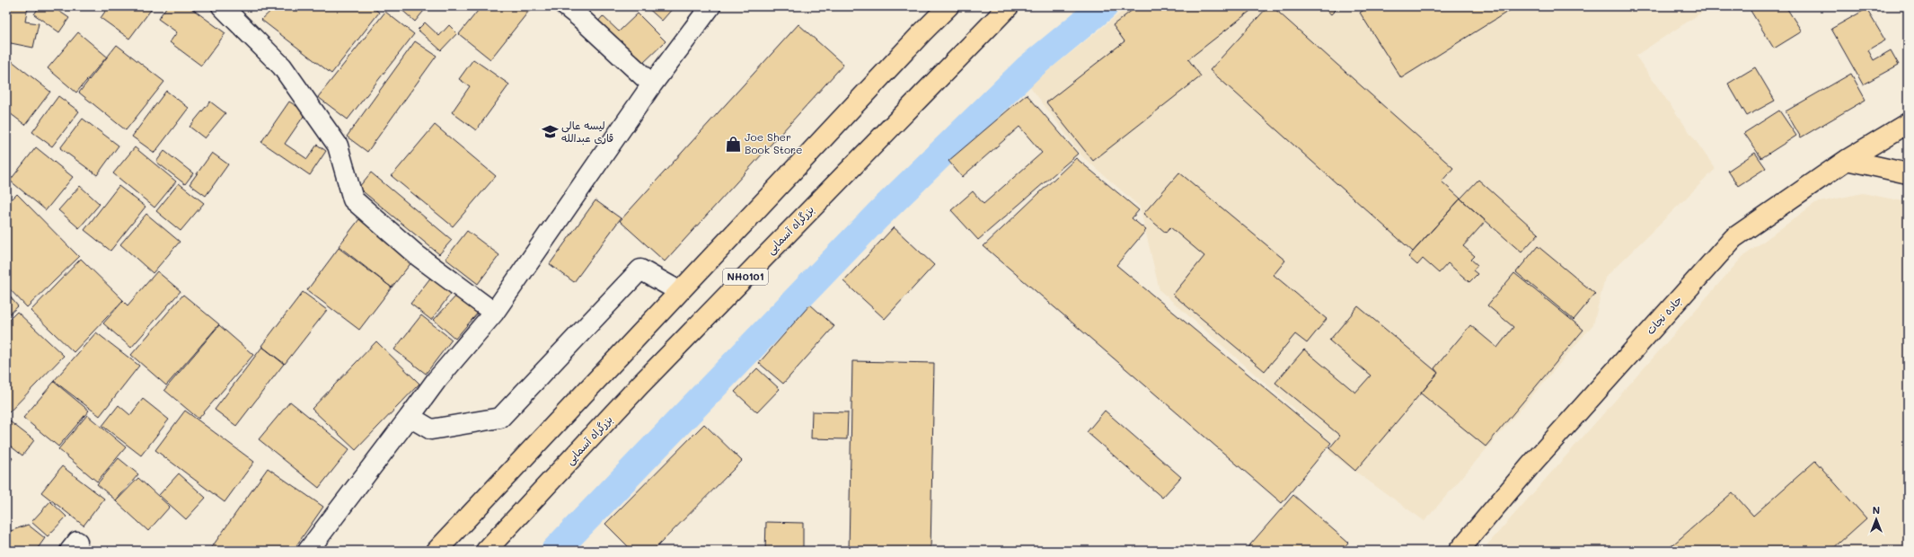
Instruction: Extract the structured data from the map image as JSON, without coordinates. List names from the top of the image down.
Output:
{
  "streets": {
    "main road": ["بزرگراه آسمایی", "NH0101", "جاده نجات"]
  },
  "places": {
    "school or university": ["لیسه عالی قاری عبدالله"],
    "shop": ["Joe Sher Book Store"]
  },
  "north": "top"
}
